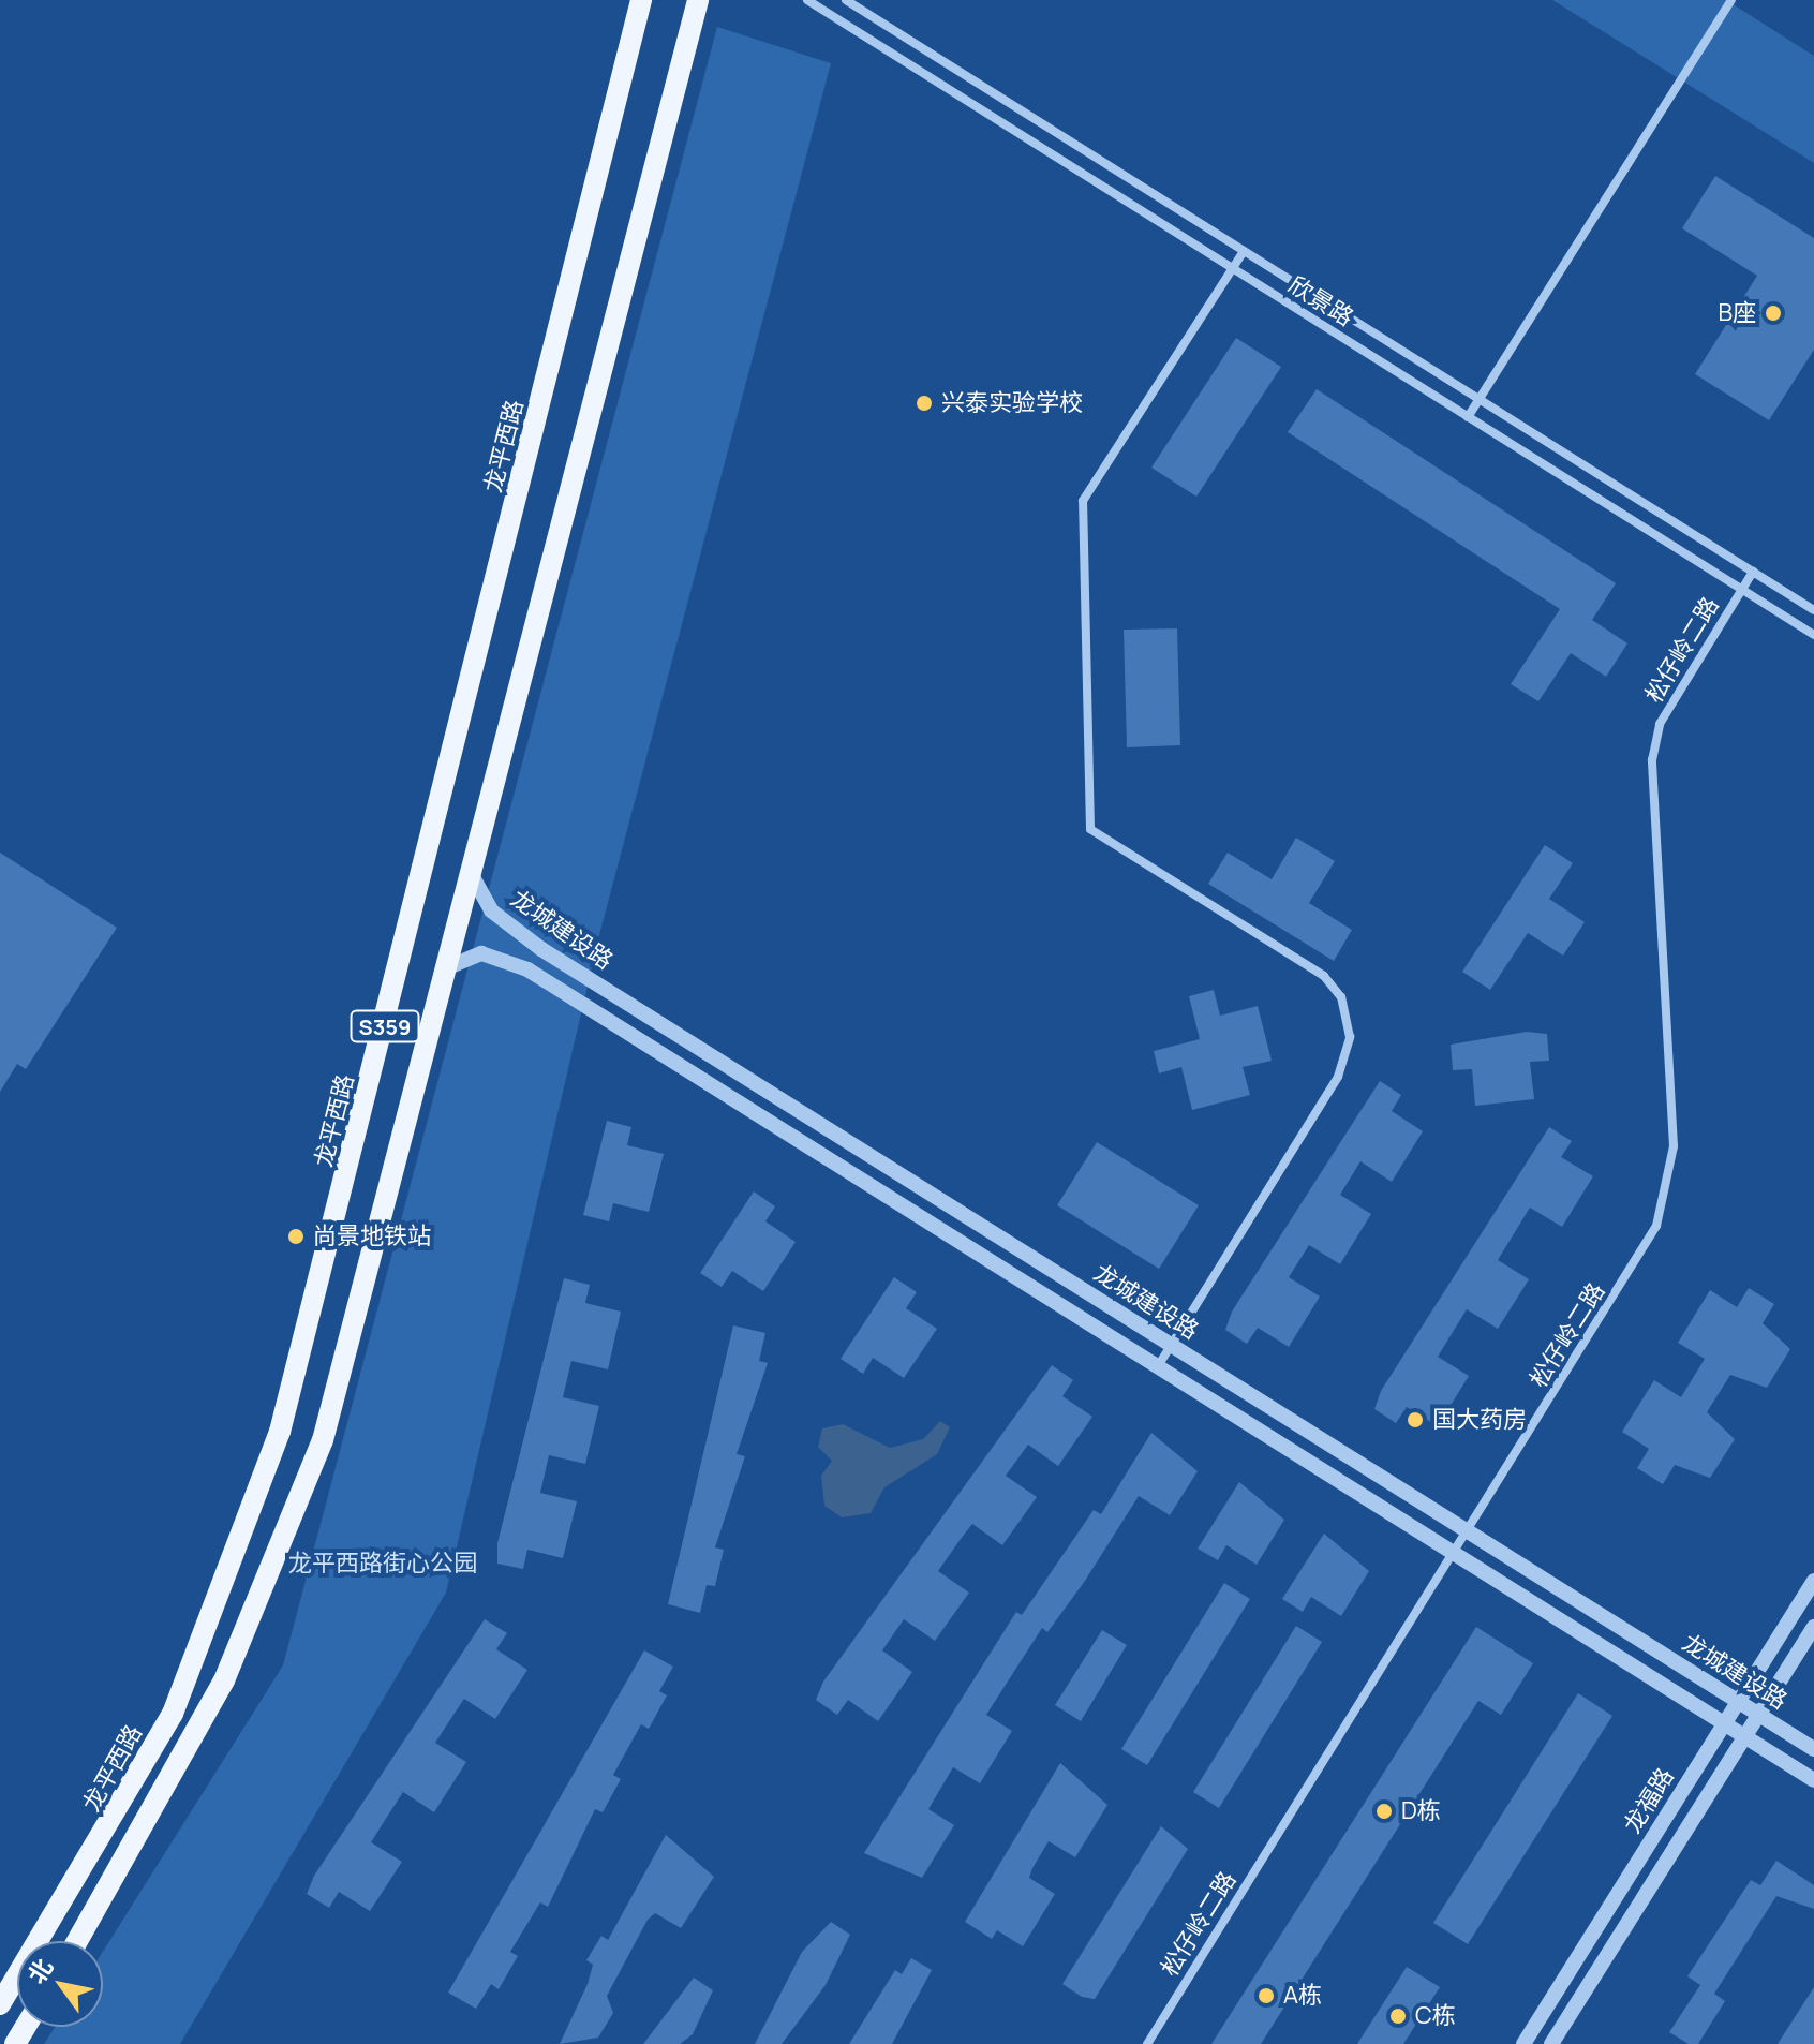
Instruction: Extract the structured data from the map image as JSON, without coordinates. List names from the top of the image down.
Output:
{
  "streets": {
    "main road": ["龙平西路", "S359"],
    "street": [
      "欣景路",
      "松仔岭二路",
      "龙城建设路",
      "龙福路"
    ]
  },
  "crossings": [
    ["欣景路", "松仔岭二路"],
    ["松仔岭二路", "龙城建设路"],
    ["龙城建设路", "S359"],
    ["龙城建设路", "龙福路"]
  ],
  "parks": ["龙平西路街心公园"],
  "places": [
    "B座",
    "兴泰实验学校",
    "尚景地铁站",
    "国大药房",
    "D栋",
    "A栋",
    "C栋"
  ],
  "north": "top left"
}
